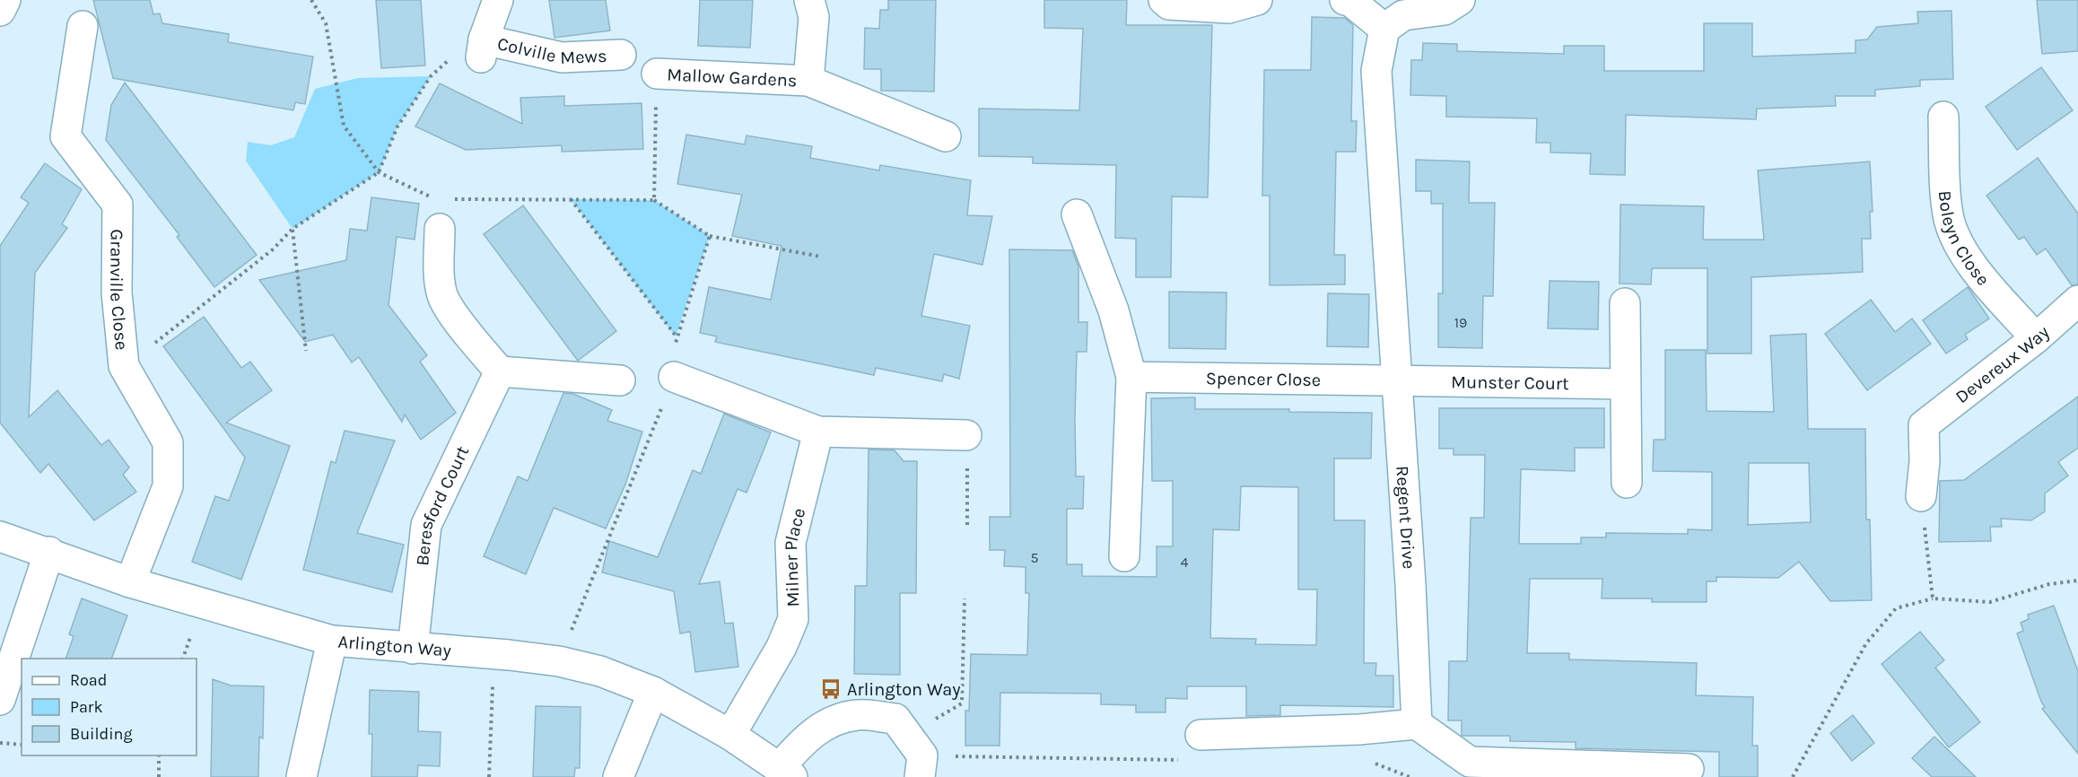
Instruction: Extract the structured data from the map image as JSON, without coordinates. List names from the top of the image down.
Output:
{
  "streets": {
    "street": [
      "Colville Mews",
      "Mallow Gardens",
      "Boleyn Close",
      "Granville Close",
      "Devereux Way",
      "Spencer Close",
      "Munster Court",
      "Beresford Court",
      "Regent Drive",
      "Milner Place",
      "Arlington Way"
    ]
  },
  "crossings": [
    ["Boleyn Close", "Devereux Way"],
    ["Granville Close", "Arlington Way"],
    ["Spencer Close", "Munster Court"],
    ["Spencer Close", "Regent Drive"],
    ["Munster Court", "Regent Drive"],
    ["Beresford Court", "Arlington Way"],
    ["Milner Place", "Arlington Way"]
  ],
  "places": {
    "bus stop": ["Arlington Way"]
  },
  "house_numbers": ["19", "5", "4"],
  "legend": ["Road", "Park", "Building"]
}
